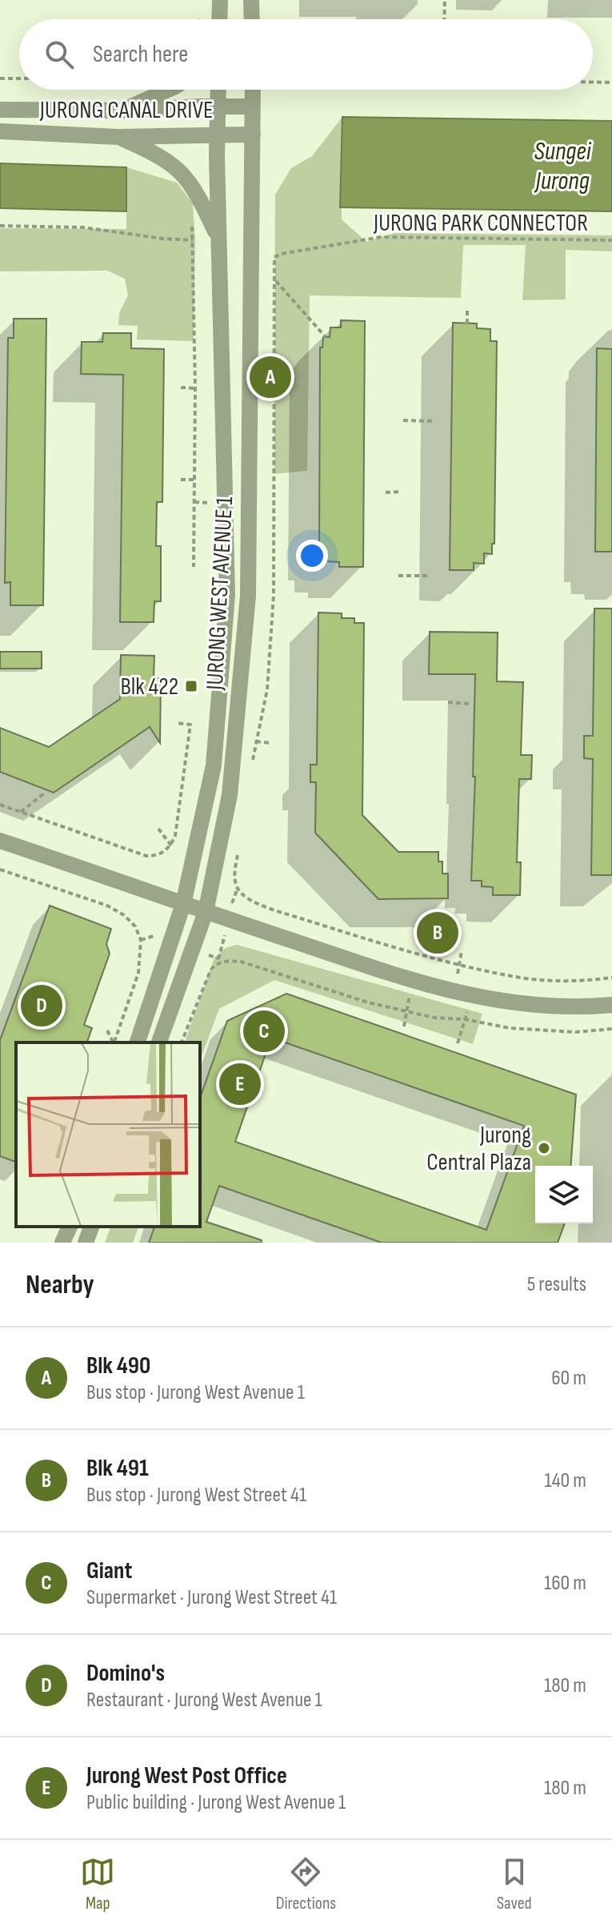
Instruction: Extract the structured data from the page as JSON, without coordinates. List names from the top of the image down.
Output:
{
  "streets": {
    "street": ["JURONG CANAL DRIVE", "JURONG WEST AVENUE 1"],
    "path": ["JURONG PARK CONNECTOR"]
  },
  "crossings": [
    ["JURONG CANAL DRIVE", "JURONG WEST AVENUE 1"]
  ],
  "water": ["Sungei Jurong"],
  "places": {
    "transit": ["Blk 422"],
    "other": ["Jurong Central Plaza"]
  },
  "page": {
    "search": "Search here",
    "pins": [
      "A",
      "B",
      "D",
      "C",
      "E"
    ],
    "heading": ["Nearby", "5 results"],
    "list": [
      {
        "mark": "A",
        "name": "Blk 490",
        "note": "Bus stop · Jurong West Avenue 1",
        "value": "60 m"
      },
      {
        "mark": "B",
        "name": "Blk 491",
        "note": "Bus stop · Jurong West Street 41",
        "value": "140 m"
      },
      {
        "mark": "C",
        "name": "Giant",
        "note": "Supermarket · Jurong West Street 41",
        "value": "160 m"
      },
      {
        "mark": "D",
        "name": "Domino's",
        "note": "Restaurant · Jurong West Avenue 1",
        "value": "180 m"
      },
      {
        "mark": "E",
        "name": "Jurong West Post Office",
        "note": "Public building · Jurong West Avenue 1",
        "value": "180 m"
      }
    ],
    "nav": ["Map", "Directions", "Saved"]
  }
}
